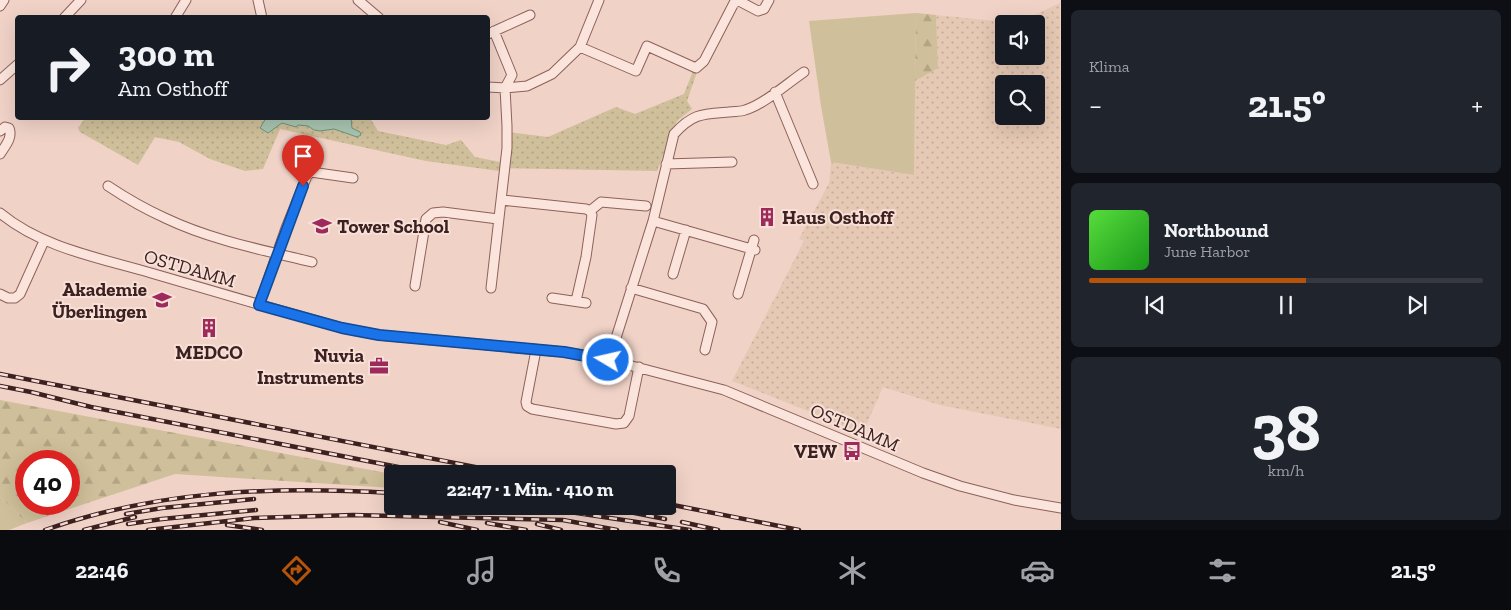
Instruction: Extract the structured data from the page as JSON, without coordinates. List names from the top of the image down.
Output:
{
  "streets": {
    "street": ["OSTDAMM"]
  },
  "places": {
    "building": ["Haus Osthoff", "MEDCO"],
    "school or university": ["Tower School", "Akademie Überlingen"],
    "office": ["Nuvia Instruments"],
    "bus stop": ["VEW"]
  },
  "page": {
    "tile": [
      "Klima",
      ["38", "km/h"]
    ],
    "turn": ["300 m", "Am Osthoff"],
    "heat": ["−", "21.5°", "+"],
    "song": ["Northbound", "June Harbor"],
    "limit": "40",
    "trip": "22:47 · 1 Min. · 410 m",
    "tabs": ["22:46", "21.5°"]
  }
}
